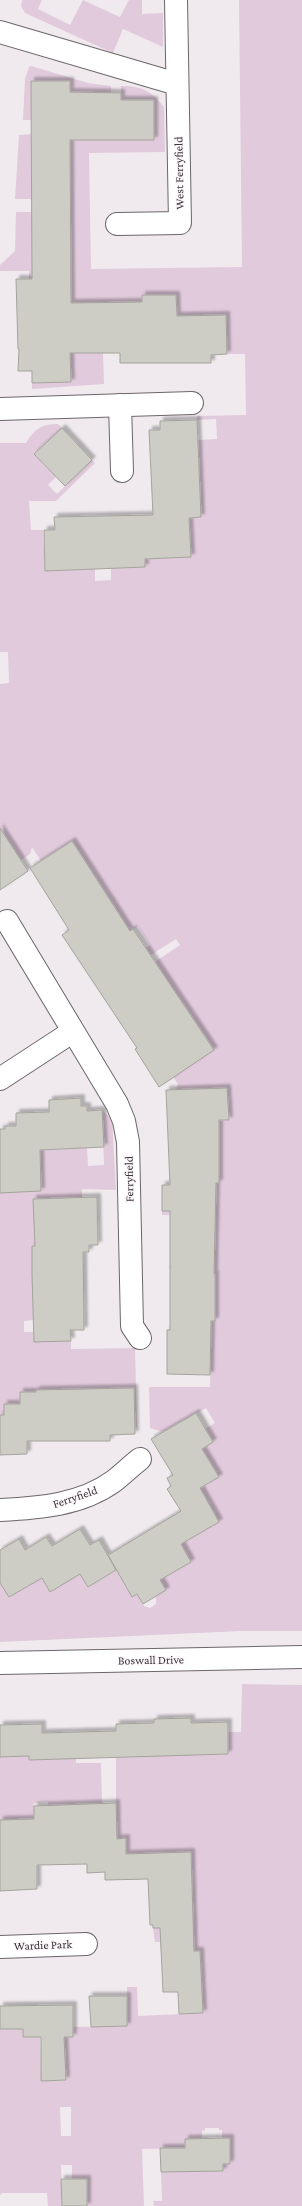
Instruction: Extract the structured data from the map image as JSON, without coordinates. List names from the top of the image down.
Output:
{
  "streets": {
    "street": [
      "West Ferryfield",
      "Ferryfield",
      "Boswall Drive",
      "Wardie Park"
    ]
  }
}
